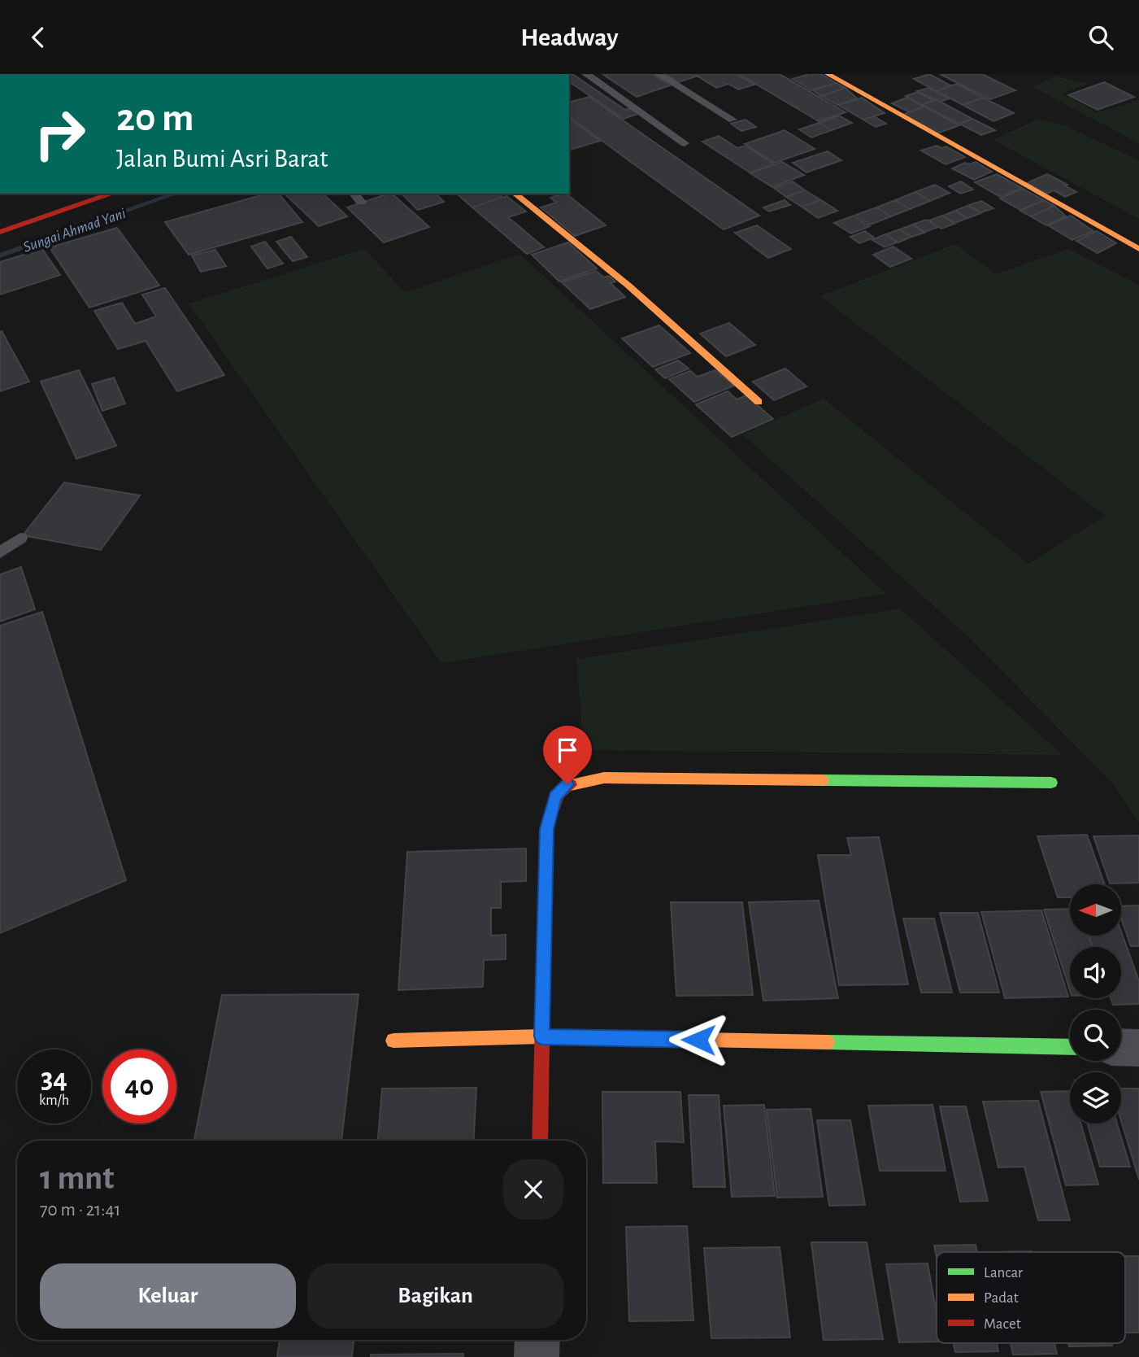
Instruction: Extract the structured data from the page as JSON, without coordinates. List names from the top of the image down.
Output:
{
  "water": ["Sungai Ahmad Yani"],
  "legend": ["Lancar", "Padat", "Macet"],
  "north": "left",
  "page": {
    "header": "Headway",
    "turn": ["20 m", "Jalan Bumi Asri Barat"],
    "speed": "34 km/h",
    "limit": "40",
    "heading": ["1 mnt", "70 m · 21:41"],
    "buttons": ["Keluar", "Bagikan"]
  }
}
